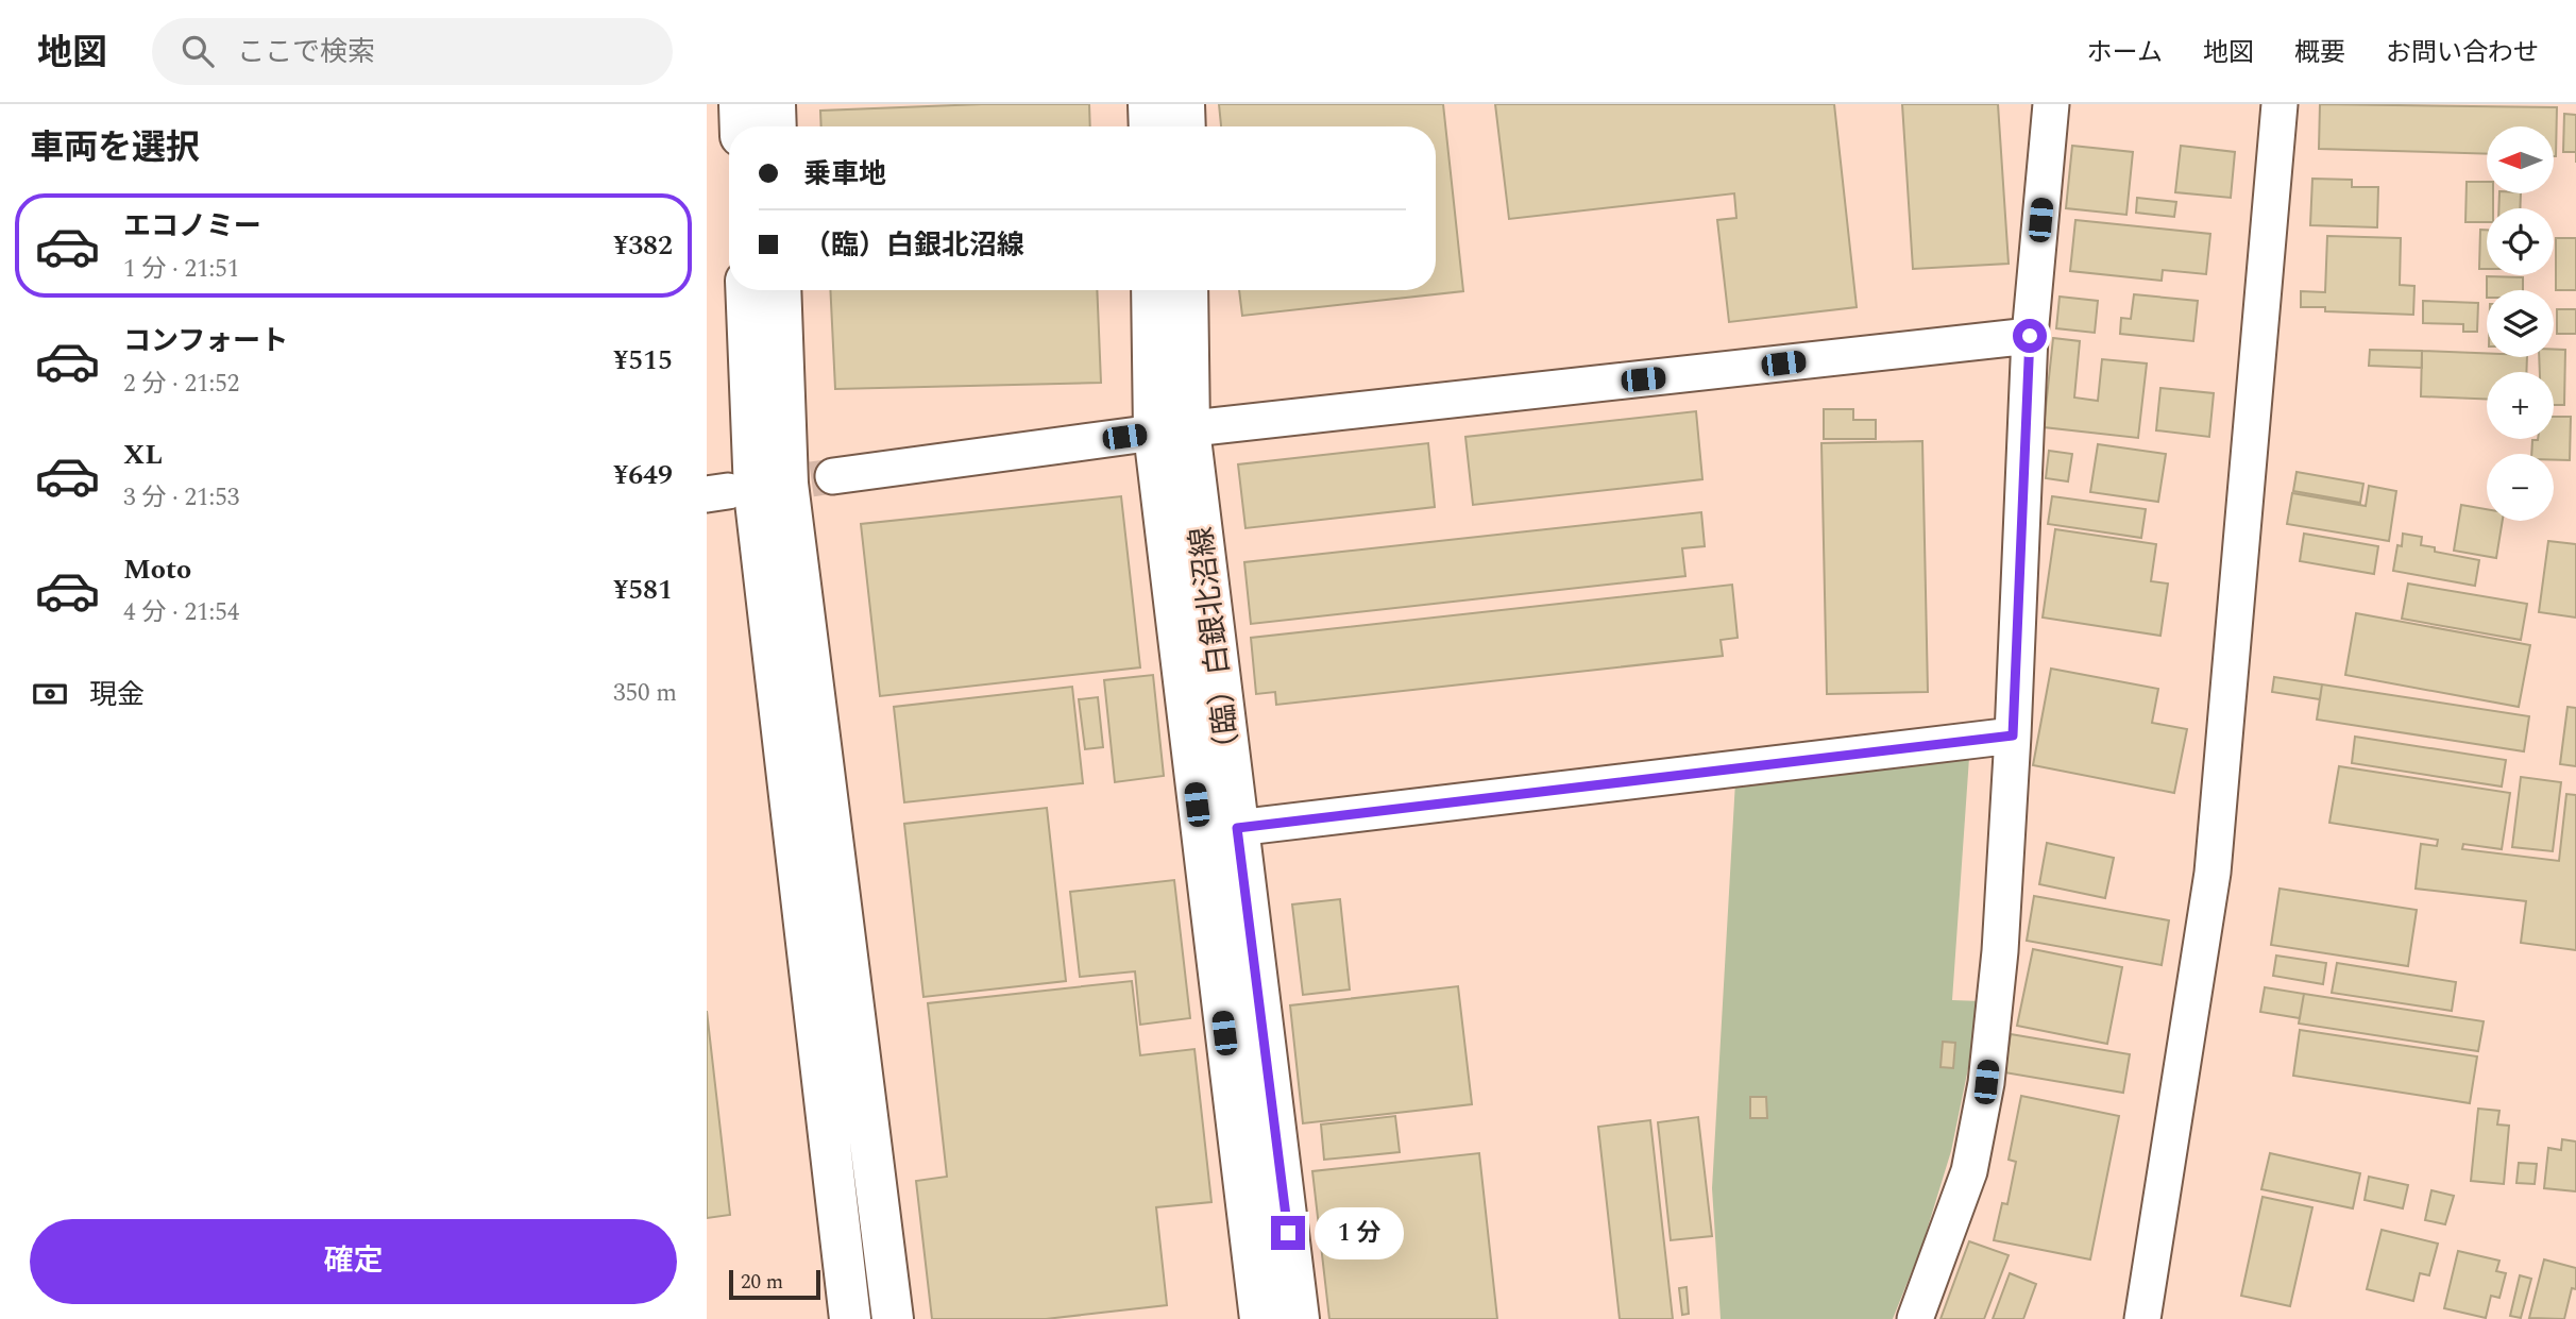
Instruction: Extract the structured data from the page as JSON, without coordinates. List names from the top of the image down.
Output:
{
  "streets": {
    "street": ["（臨）白銀北沼線"]
  },
  "scale_bar": "20 m",
  "north": "left",
  "page": {
    "header": "地図",
    "search": "ここで検索",
    "nav": [
      "ホーム",
      "地図",
      "概要",
      "お問い合わせ"
    ],
    "heading": "車両を選択",
    "map_buttons": ["+", "−"],
    "banner": ["乗車地", "（臨）白銀北沼線"],
    "list": [
      {
        "name": "エコノミー",
        "note": "1 分 · 21:51",
        "value": "¥382"
      },
      {
        "name": "コンフォート",
        "note": "2 分 · 21:52",
        "value": "¥515"
      },
      {
        "name": "XL",
        "note": "3 分 · 21:53",
        "value": "¥649"
      },
      {
        "name": "Moto",
        "note": "4 分 · 21:54",
        "value": "¥581"
      }
    ],
    "pay": ["現金", "350 m"],
    "buttons": "確定",
    "bubble": "1 分",
    "scale": "20 m"
  }
}
